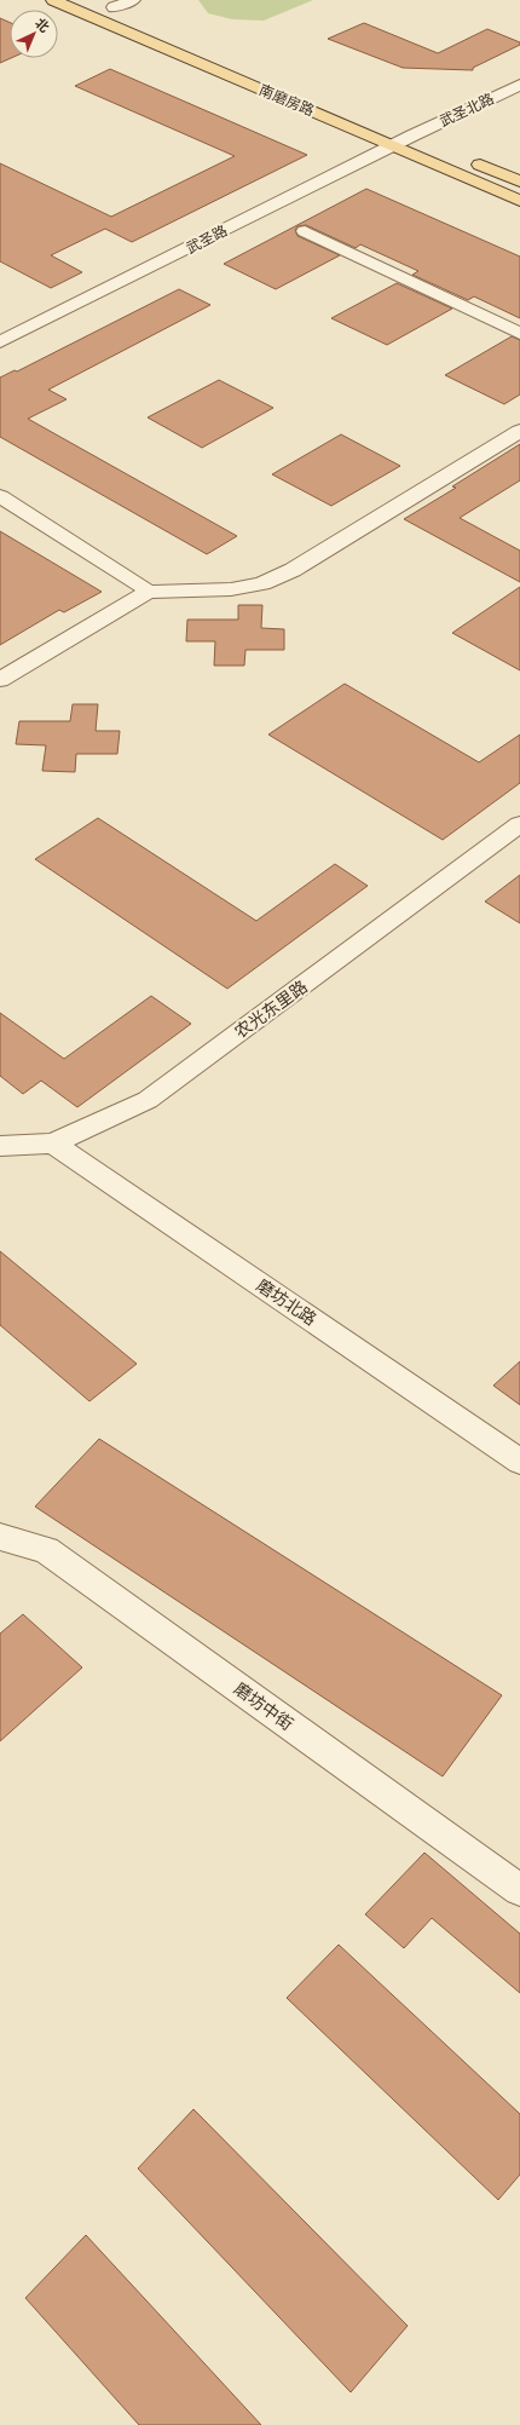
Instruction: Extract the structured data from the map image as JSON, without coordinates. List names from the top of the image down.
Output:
{
  "streets": {
    "main road": ["南磨房路"],
    "street": [
      "武圣北路",
      "武圣路",
      "农光东里路",
      "磨坊北路",
      "磨坊中街"
    ]
  },
  "crossings": [
    ["南磨房路", "武圣路"],
    ["武圣北路", "武圣路"],
    ["农光东里路", "磨坊北路"]
  ],
  "north": "top right"
}
